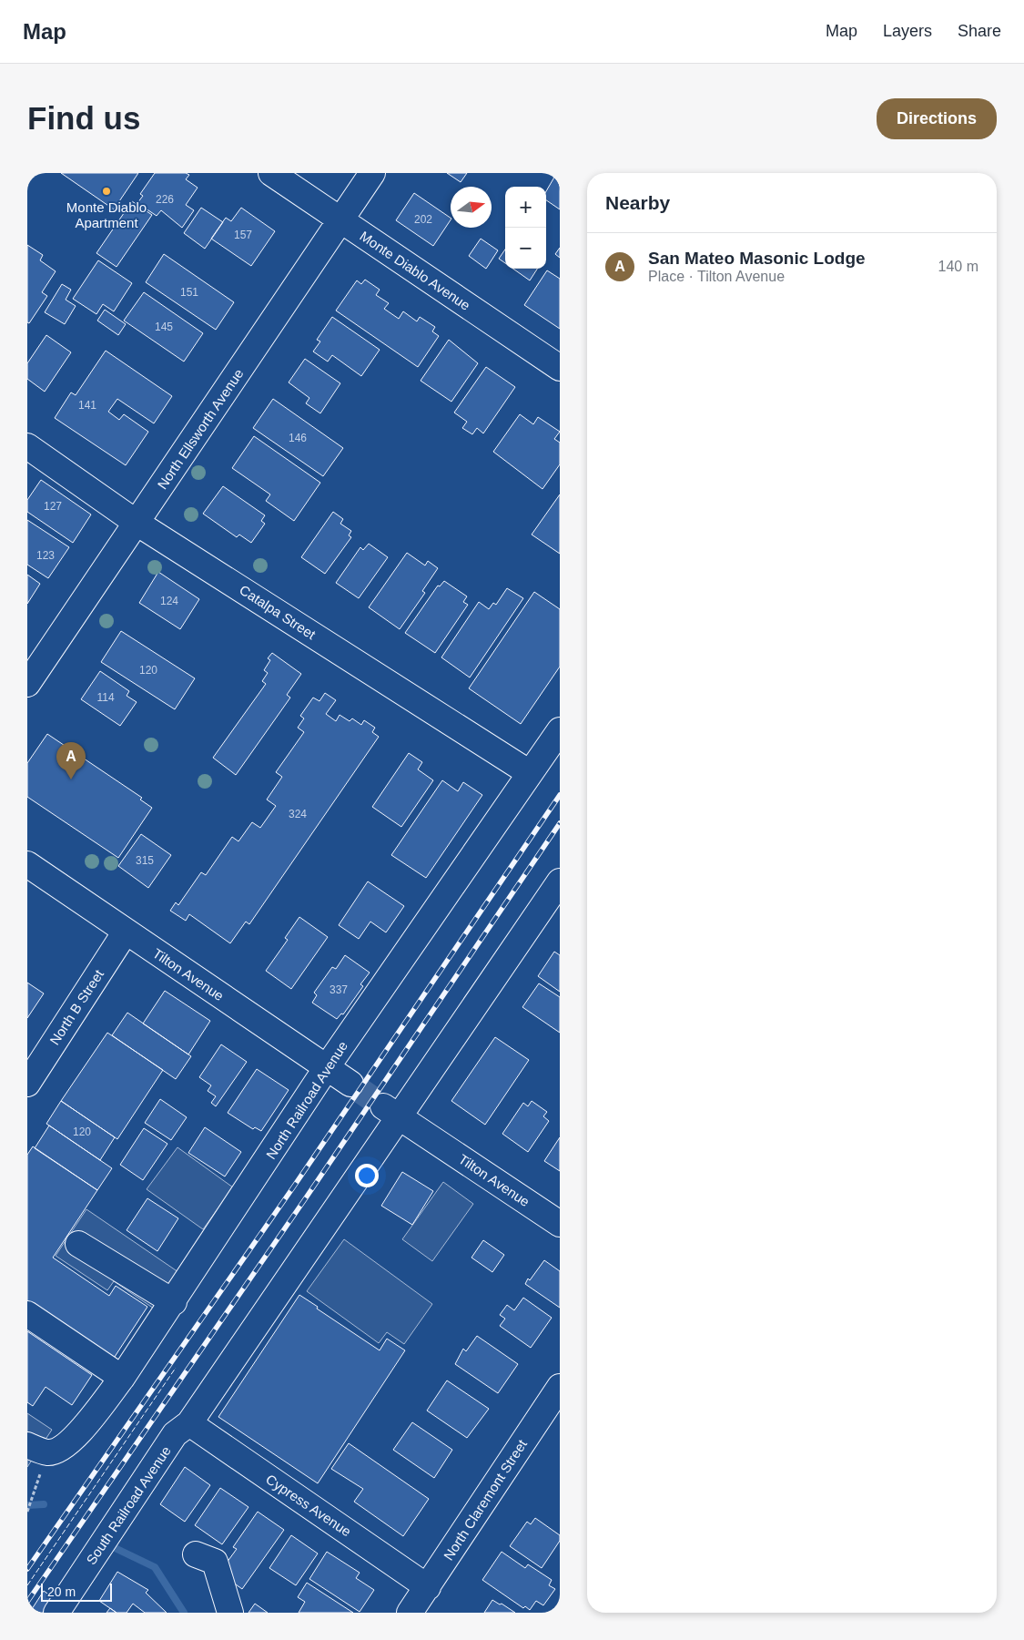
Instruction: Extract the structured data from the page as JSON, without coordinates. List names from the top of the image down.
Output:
{
  "streets": {
    "street": [
      "Monte Diablo Avenue",
      "North Ellsworth Avenue",
      "Catalpa Street",
      "Tilton Avenue",
      "North B Street",
      "North Railroad Avenue",
      "North Claremont Street",
      "South Railroad Avenue",
      "Cypress Avenue"
    ]
  },
  "crossings": [
    ["Monte Diablo Avenue", "North Ellsworth Avenue"],
    ["North Ellsworth Avenue", "Catalpa Street"],
    ["Catalpa Street", "North Railroad Avenue"],
    ["Tilton Avenue", "North B Street"],
    ["Tilton Avenue", "North Railroad Avenue"],
    ["North Claremont Street", "Cypress Avenue"],
    ["South Railroad Avenue", "Cypress Avenue"]
  ],
  "places": ["Monte Diablo Apartment"],
  "house_numbers": [
    "226",
    "202",
    "157",
    "151",
    "145",
    "141",
    "146",
    "127",
    "123",
    "124",
    "120",
    "114",
    "324",
    "315",
    "337",
    "120"
  ],
  "scale_bar": "20 m",
  "north": "right",
  "page": {
    "header": "Map",
    "nav": ["Map", "Layers", "Share"],
    "buttons": "Directions",
    "title": "Find us",
    "heading": "Nearby",
    "map_buttons": ["+", "−"],
    "list": [
      {
        "mark": "A",
        "name": "San Mateo Masonic Lodge",
        "note": "Place · Tilton Avenue",
        "value": "140 m"
      }
    ],
    "pins": "A",
    "scale": "20 m"
  }
}
